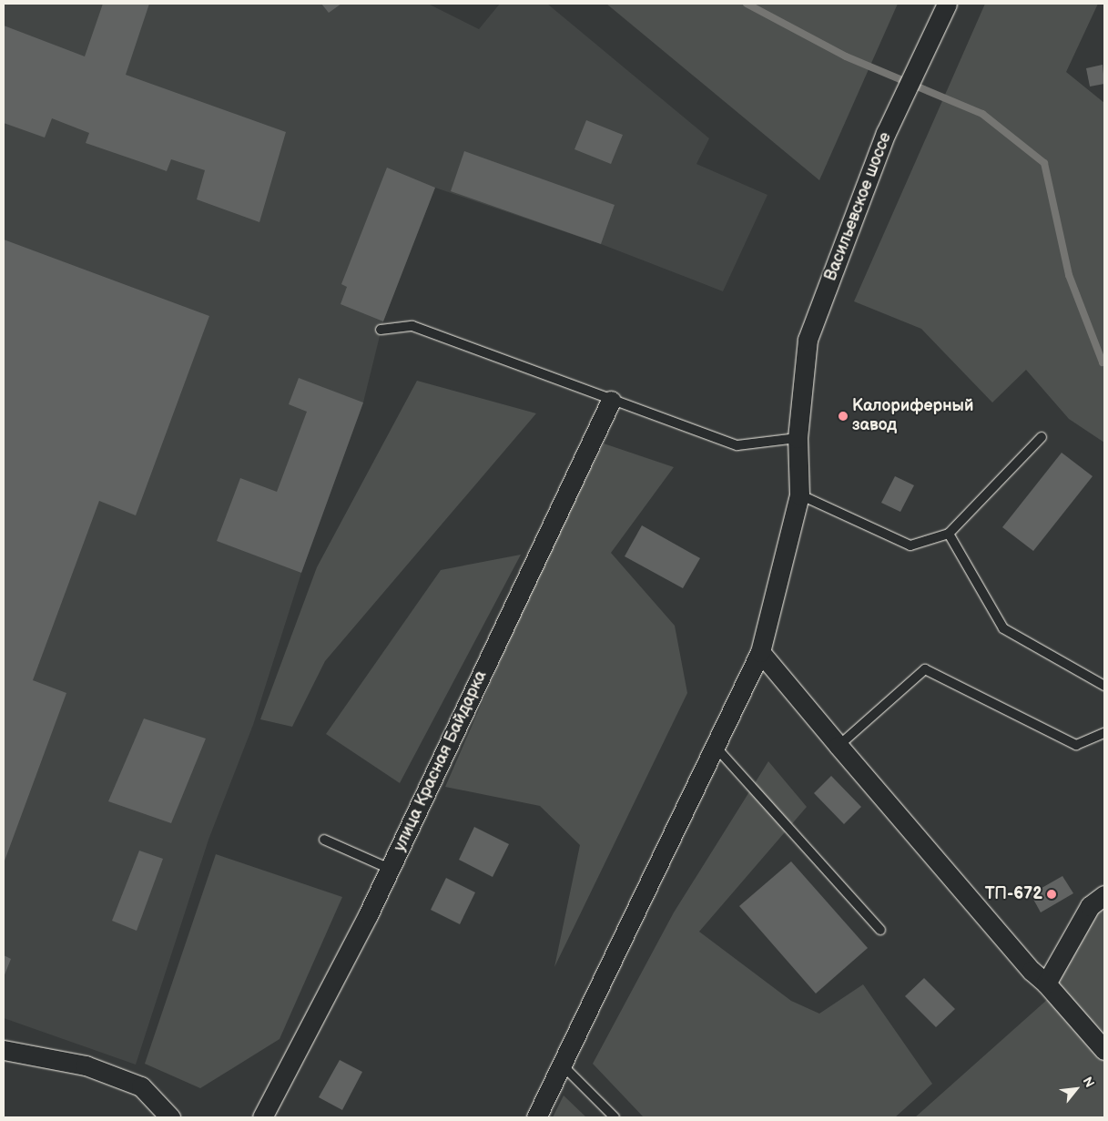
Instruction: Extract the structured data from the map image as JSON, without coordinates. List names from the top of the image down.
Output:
{
  "streets": {
    "street": ["Васильевское шоссе", "улица Красная Байдарка"]
  },
  "places": ["Калориферный завод", "ТП-672"],
  "north": "top right"
}
